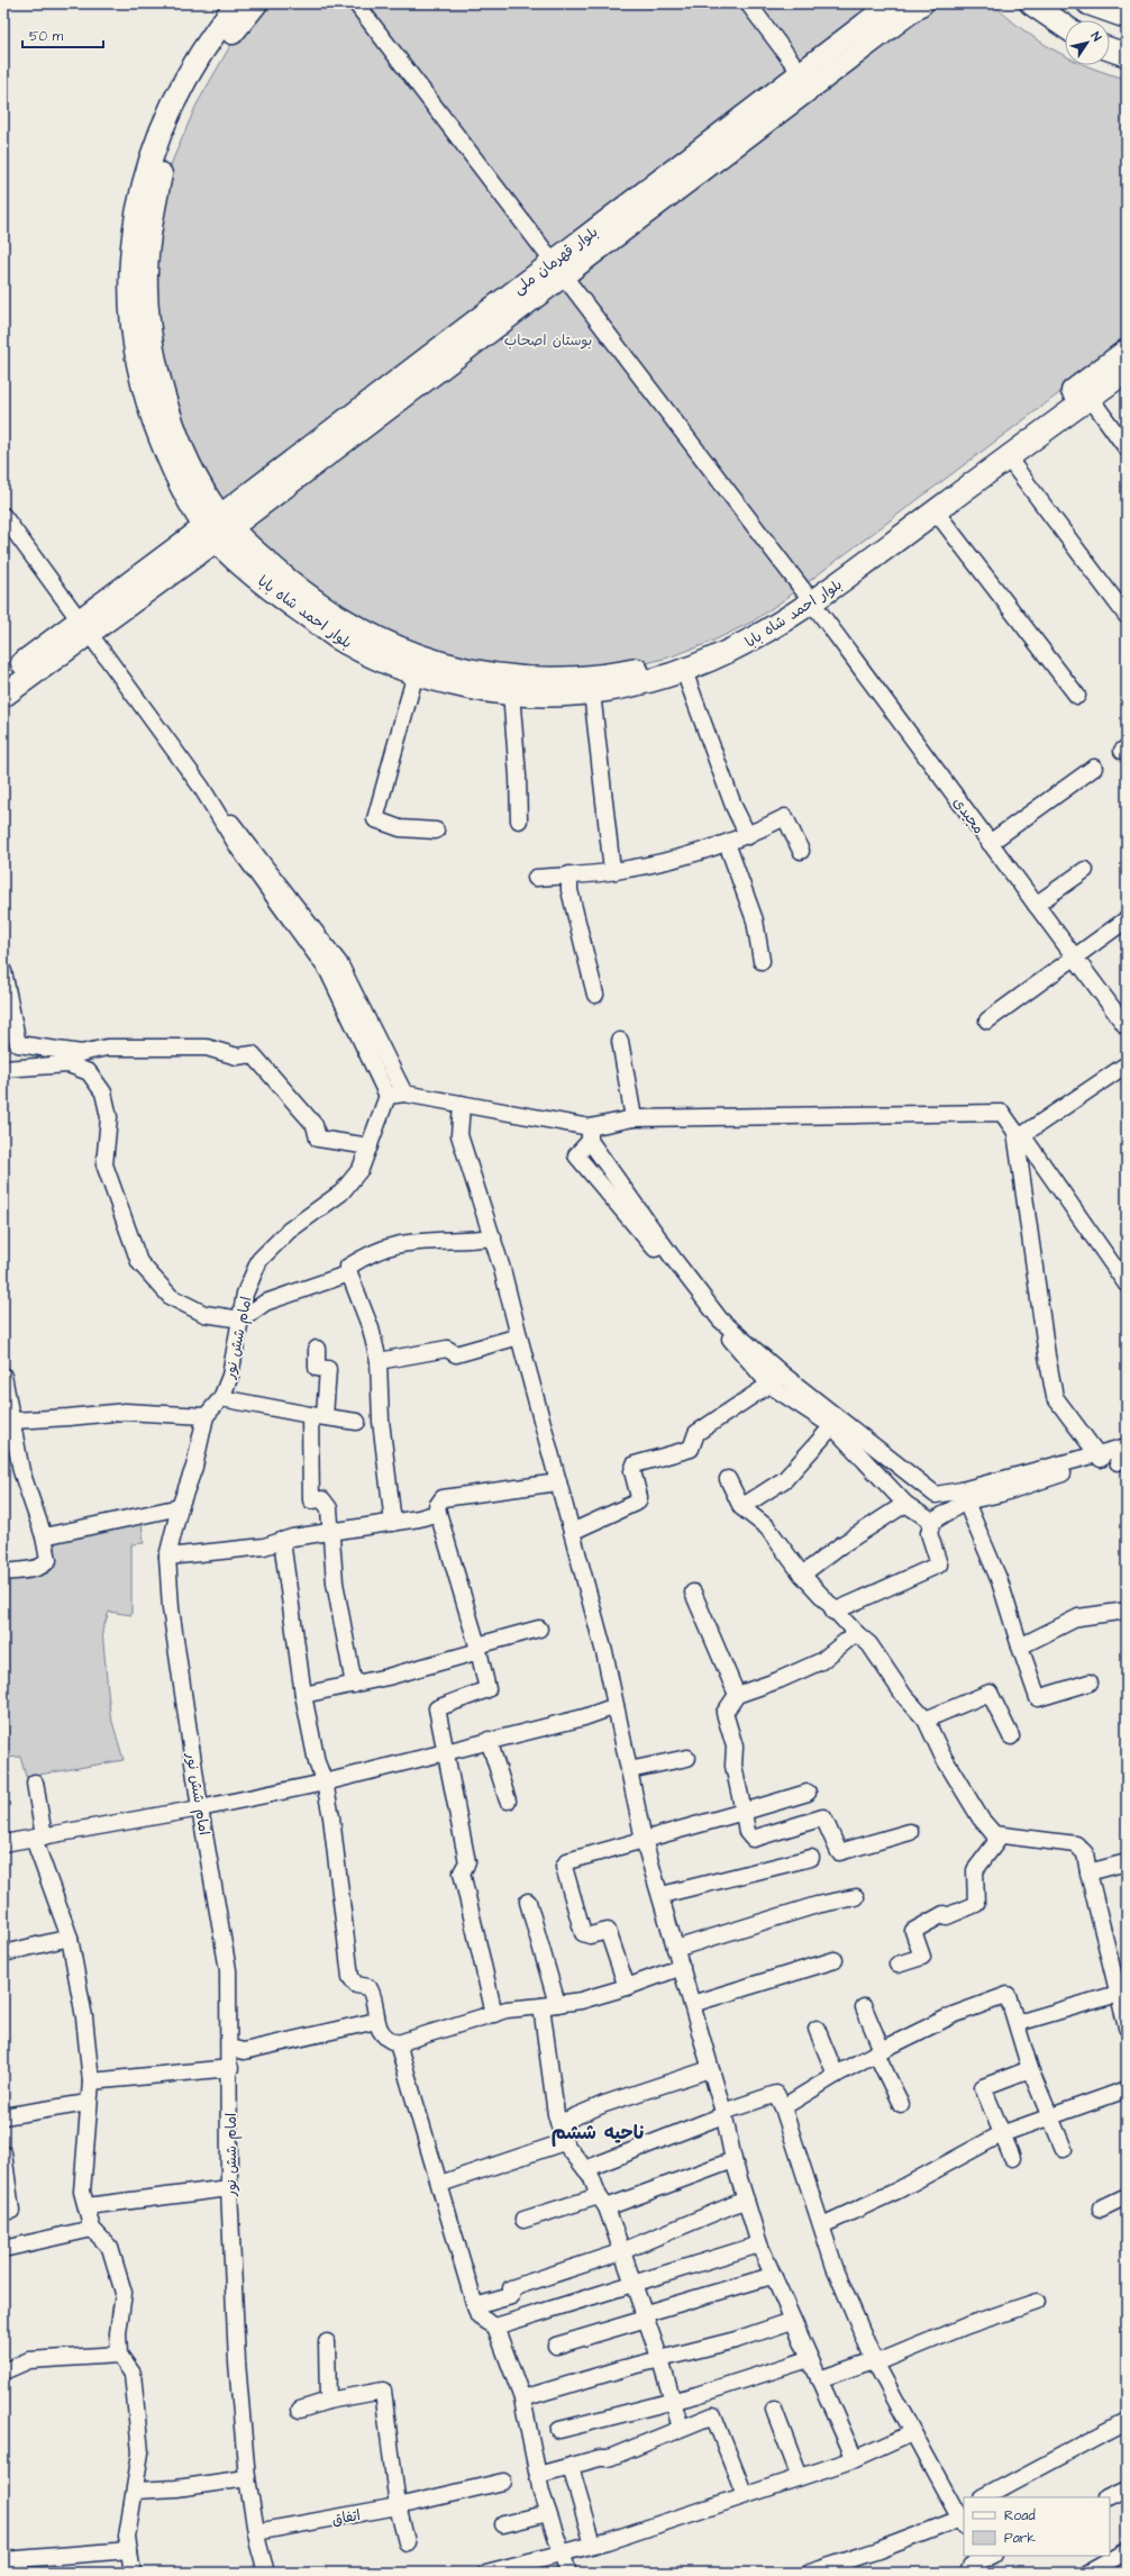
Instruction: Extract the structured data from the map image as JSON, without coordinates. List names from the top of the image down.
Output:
{
  "streets": {
    "highway": ["بلوار احمد شاه بابا"],
    "main road": ["بلوار قهرمان ملی"],
    "street": ["مجیدی", "امام شش نور", "اتفاق"]
  },
  "crossings": [
    ["بلوار قهرمان ملی", "بلوار احمد شاه بابا"],
    ["بلوار قهرمان ملی", "مجیدی"],
    ["بلوار احمد شاه بابا", "مجیدی"],
    ["امام شش نور", "اتفاق"]
  ],
  "districts": ["ناحیه ششم"],
  "parks": ["بوستان اصحاب"],
  "legend": ["Road", "Park"],
  "scale_bar": "50 m",
  "north": "top right"
}
